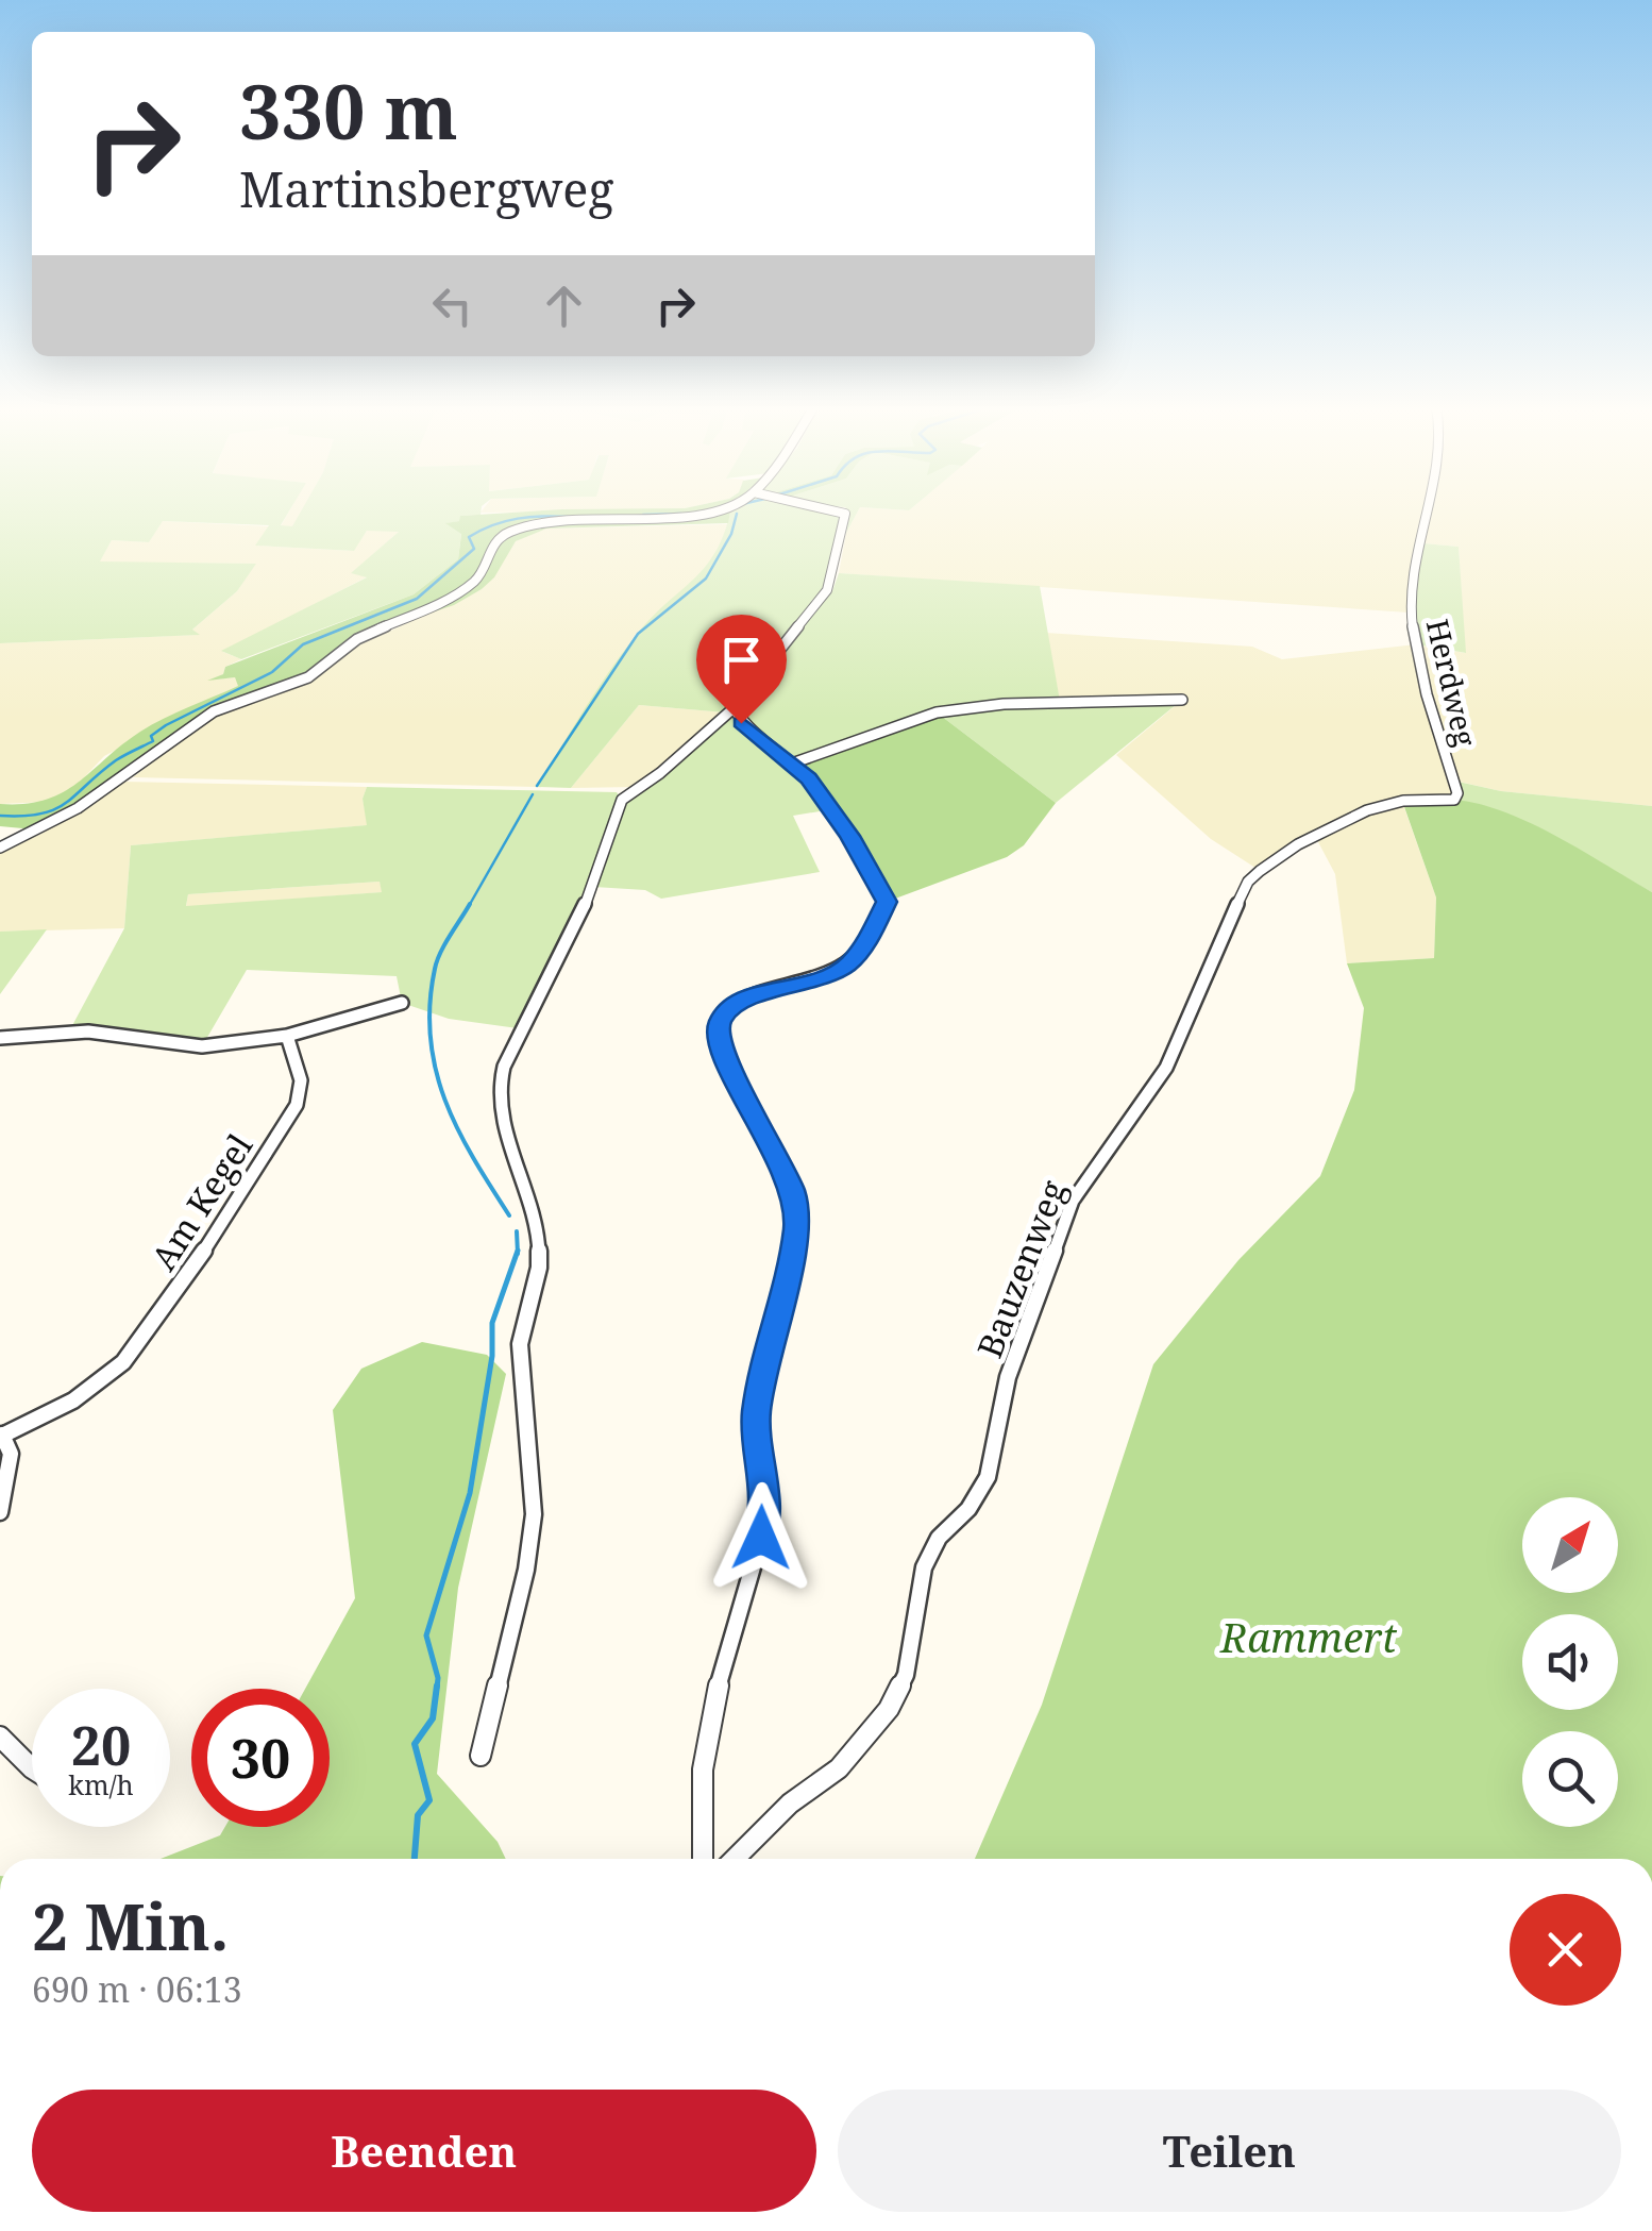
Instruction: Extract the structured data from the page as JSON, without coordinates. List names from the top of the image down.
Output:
{
  "streets": {
    "street": ["Herdweg", "Am Kegel", "Bauzenweg"]
  },
  "crossings": [
    ["Herdweg", "Bauzenweg"]
  ],
  "parks": ["Rammert"],
  "north": "top right",
  "page": {
    "turn": ["330 m", "Martinsbergweg"],
    "speed": "20 km/h",
    "limit": "30",
    "heading": ["2 Min.", "690 m · 06:13"],
    "buttons": ["Beenden", "Teilen"]
  }
}
